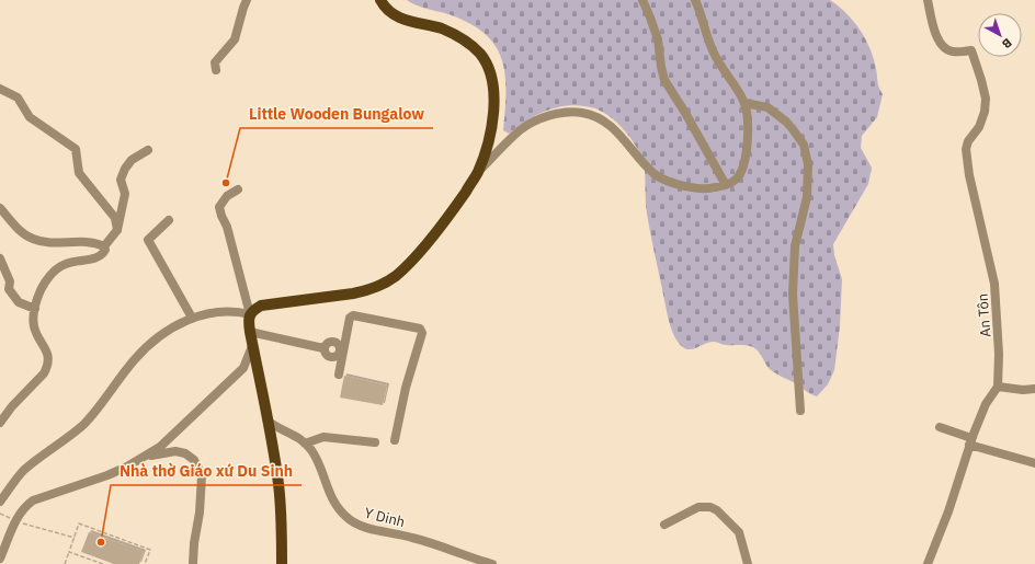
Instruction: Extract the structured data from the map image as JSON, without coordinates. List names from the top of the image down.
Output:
{
  "streets": {
    "street": ["An Tôn", "Y Dinh"]
  },
  "places": ["Little Wooden Bungalow", "Nhà thờ Giáo xứ Du Sinh"],
  "north": "bottom right"
}
